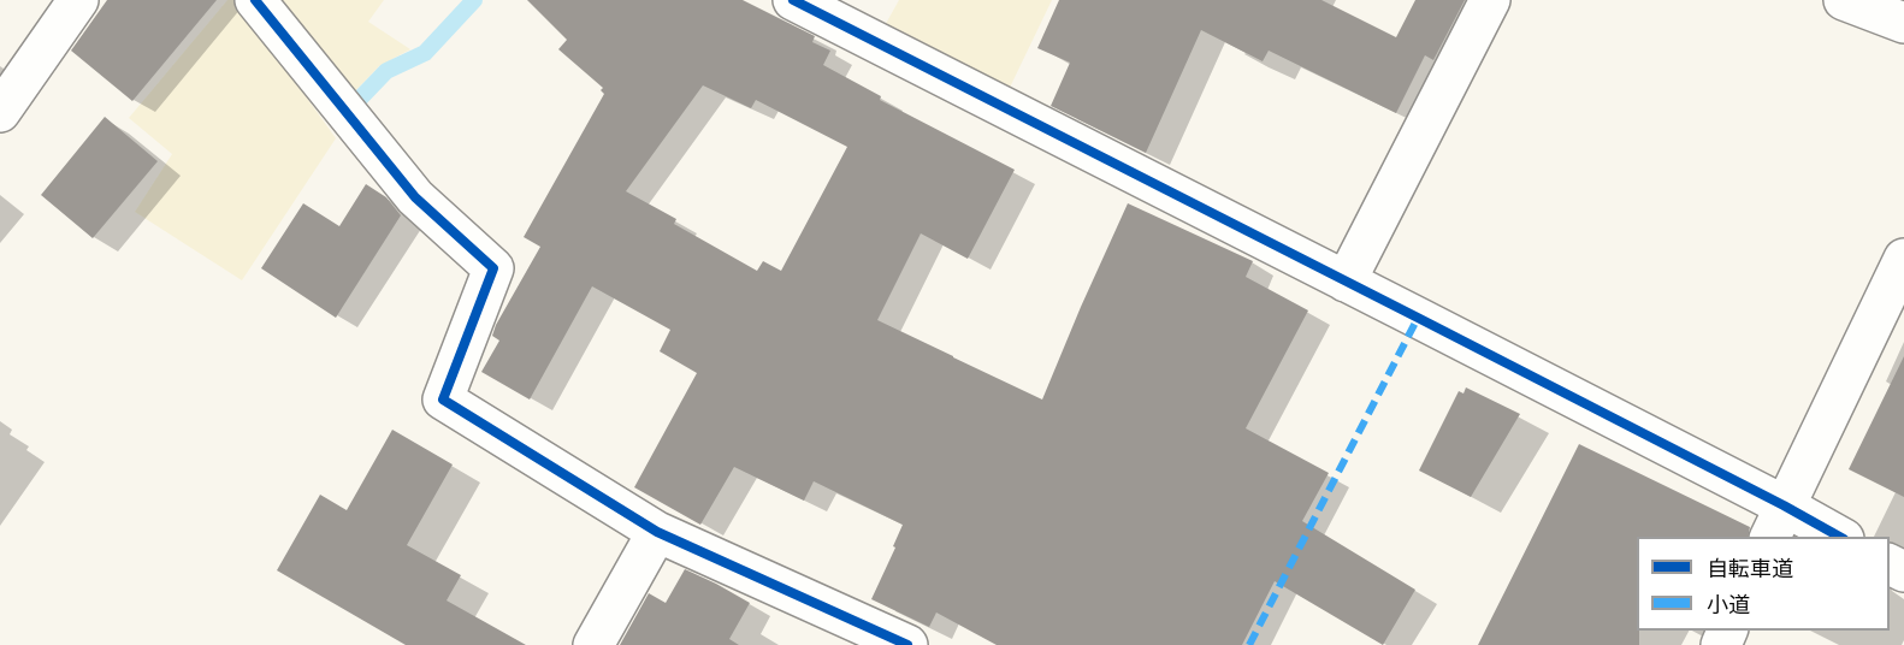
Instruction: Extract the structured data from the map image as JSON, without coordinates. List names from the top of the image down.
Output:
{
  "legend": ["自転車道", "小道"]
}
